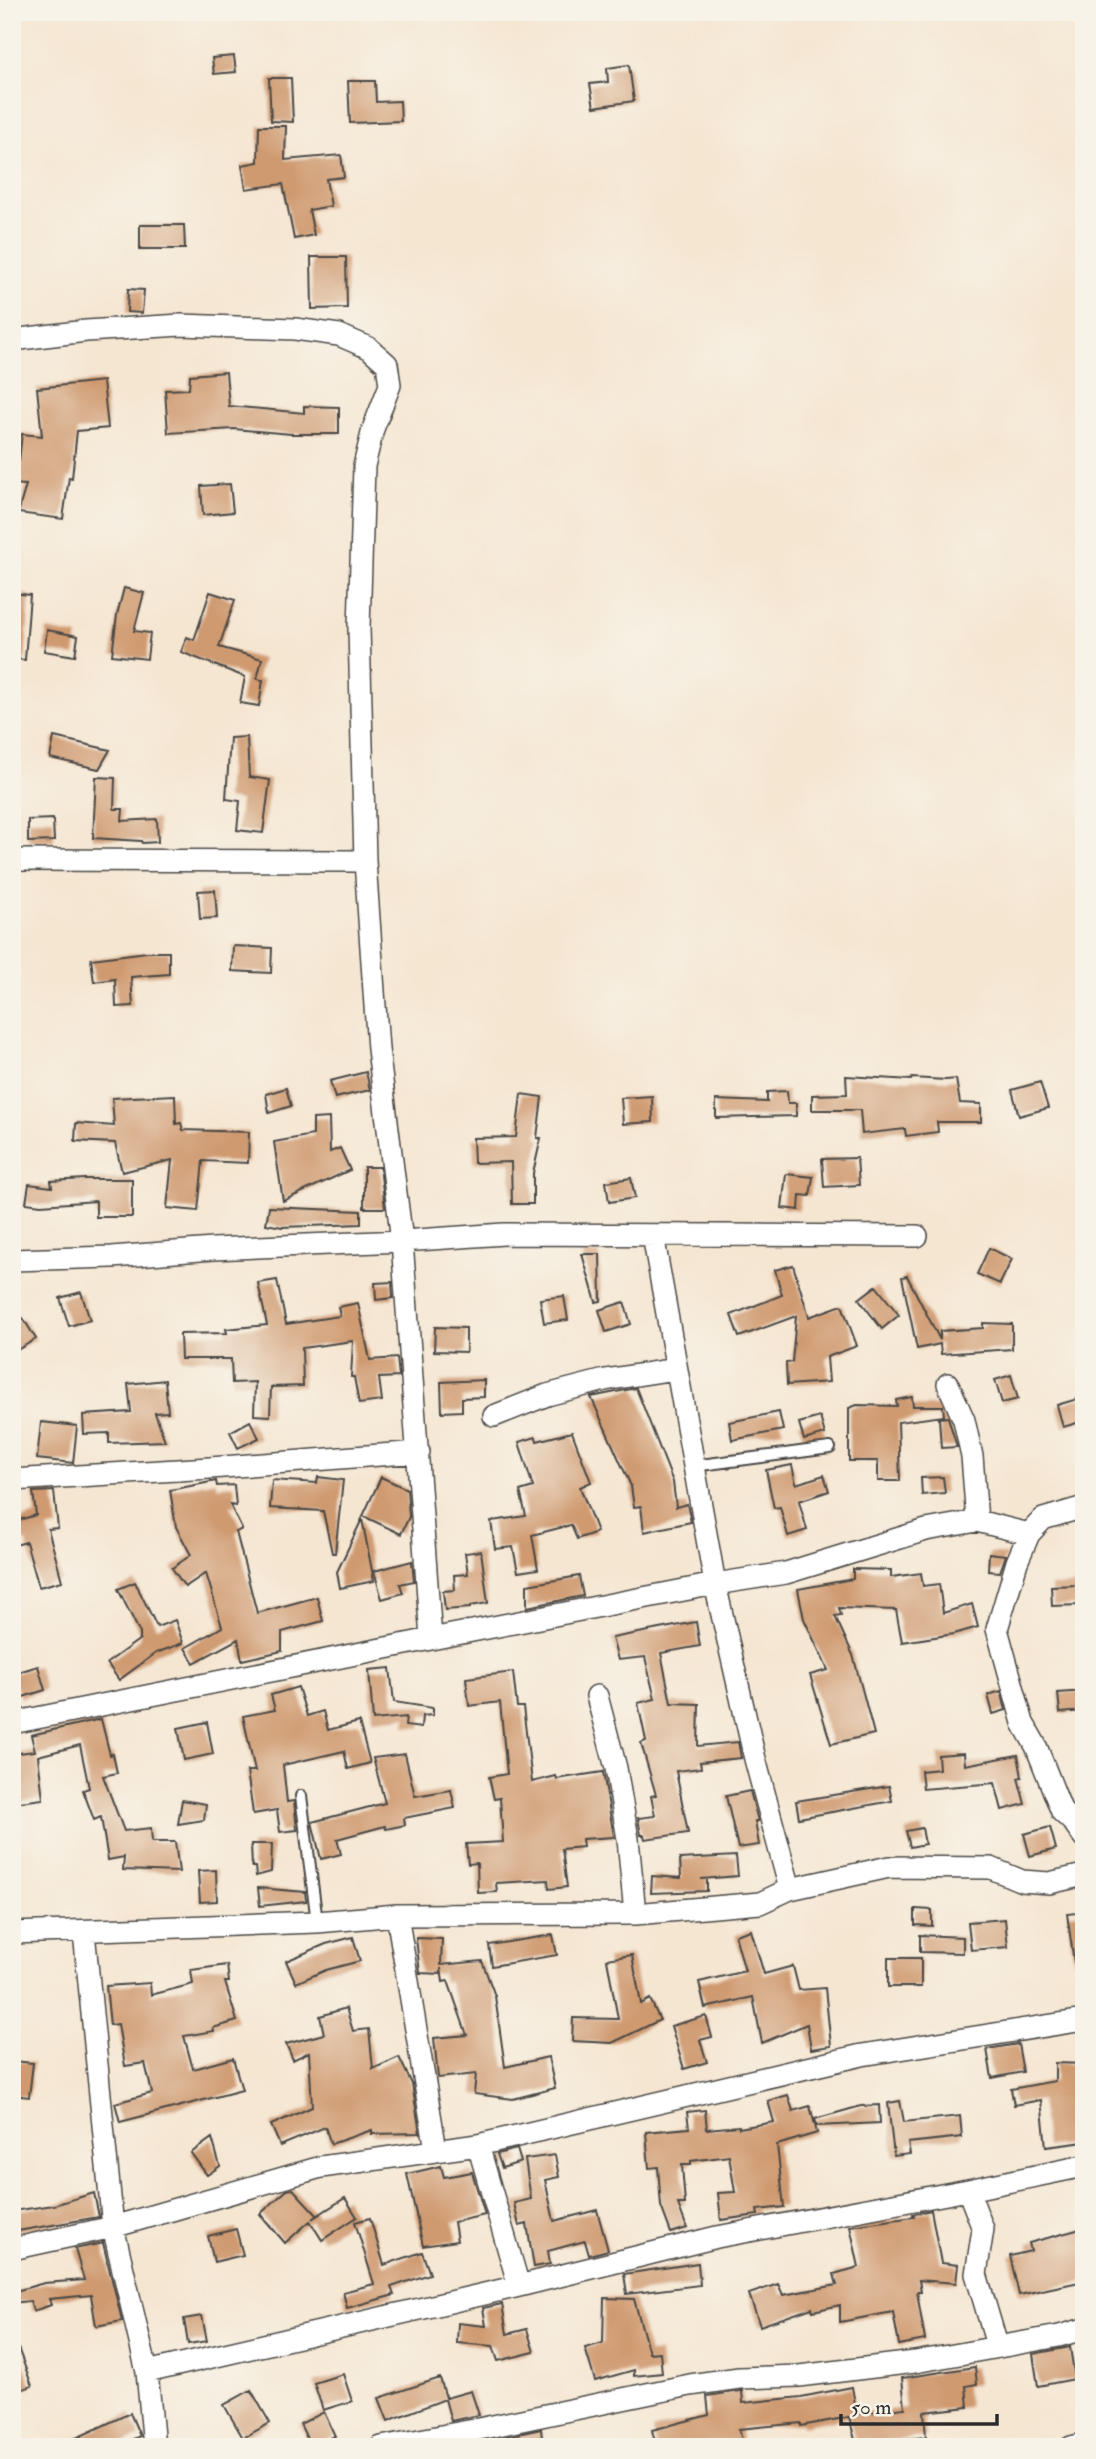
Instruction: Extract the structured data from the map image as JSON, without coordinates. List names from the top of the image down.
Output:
{
  "scale_bar": "50 m"
}
